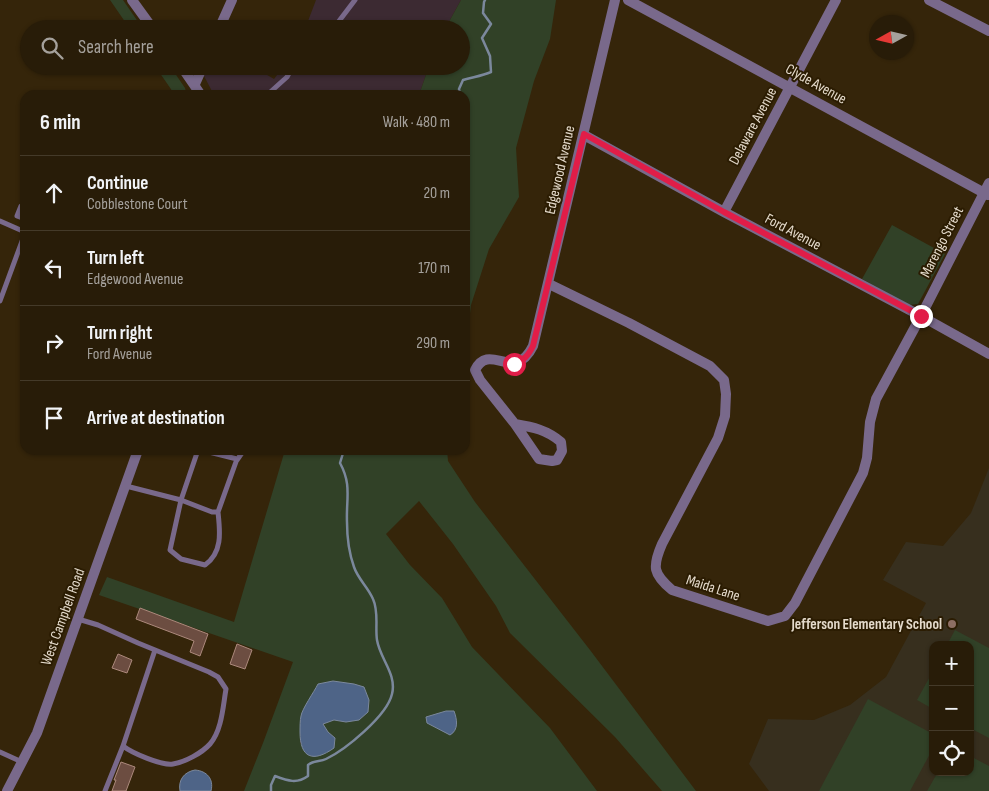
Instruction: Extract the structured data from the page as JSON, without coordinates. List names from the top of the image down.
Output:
{
  "streets": {
    "street": [
      "Clyde Avenue",
      "Delaware Avenue",
      "Edgewood Avenue",
      "Ford Avenue",
      "Marengo Street",
      "Maida Lane",
      "West Campbell Road"
    ]
  },
  "crossings": [
    ["Clyde Avenue", "Delaware Avenue"],
    ["Clyde Avenue", "Marengo Street"],
    ["Delaware Avenue", "Ford Avenue"],
    ["Edgewood Avenue", "Ford Avenue"],
    ["Edgewood Avenue", "Maida Lane"],
    ["Ford Avenue", "Marengo Street"],
    ["Ford Avenue", "Maida Lane"],
    ["Marengo Street", "Maida Lane"]
  ],
  "places": ["Jefferson Elementary School"],
  "north": "left",
  "page": {
    "search": "Search here",
    "heading": ["6 min", "Walk · 480 m"],
    "list": [
      ["Continue", "Cobblestone Court", "20 m"],
      ["Turn left", "Edgewood Avenue", "170 m"],
      ["Turn right", "Ford Avenue", "290 m"],
      "Arrive at destination"
    ],
    "map_buttons": ["+", "−"]
  }
}
